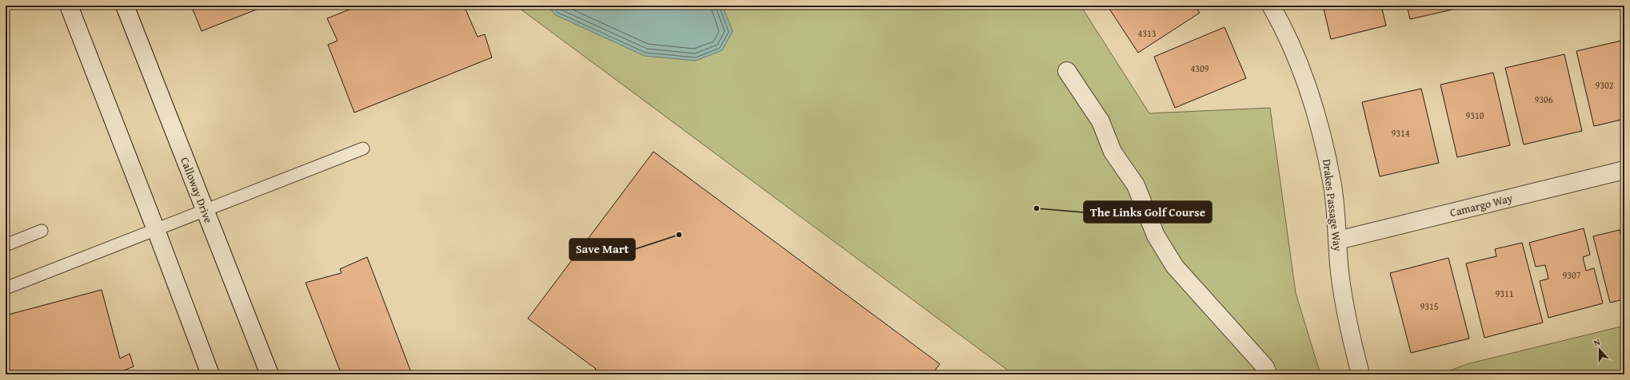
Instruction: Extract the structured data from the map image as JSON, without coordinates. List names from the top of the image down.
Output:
{
  "streets": {
    "street": ["Calloway Drive", "Drakes Passage Way", "Camargo Way"]
  },
  "crossings": [
    ["Drakes Passage Way", "Camargo Way"]
  ],
  "places": ["The Links Golf Course", "Save Mart"],
  "house_numbers": [
    "4313",
    "4309",
    "9302",
    "9306",
    "9310",
    "9314",
    "9307",
    "9311",
    "9315"
  ],
  "north": "top"
}
